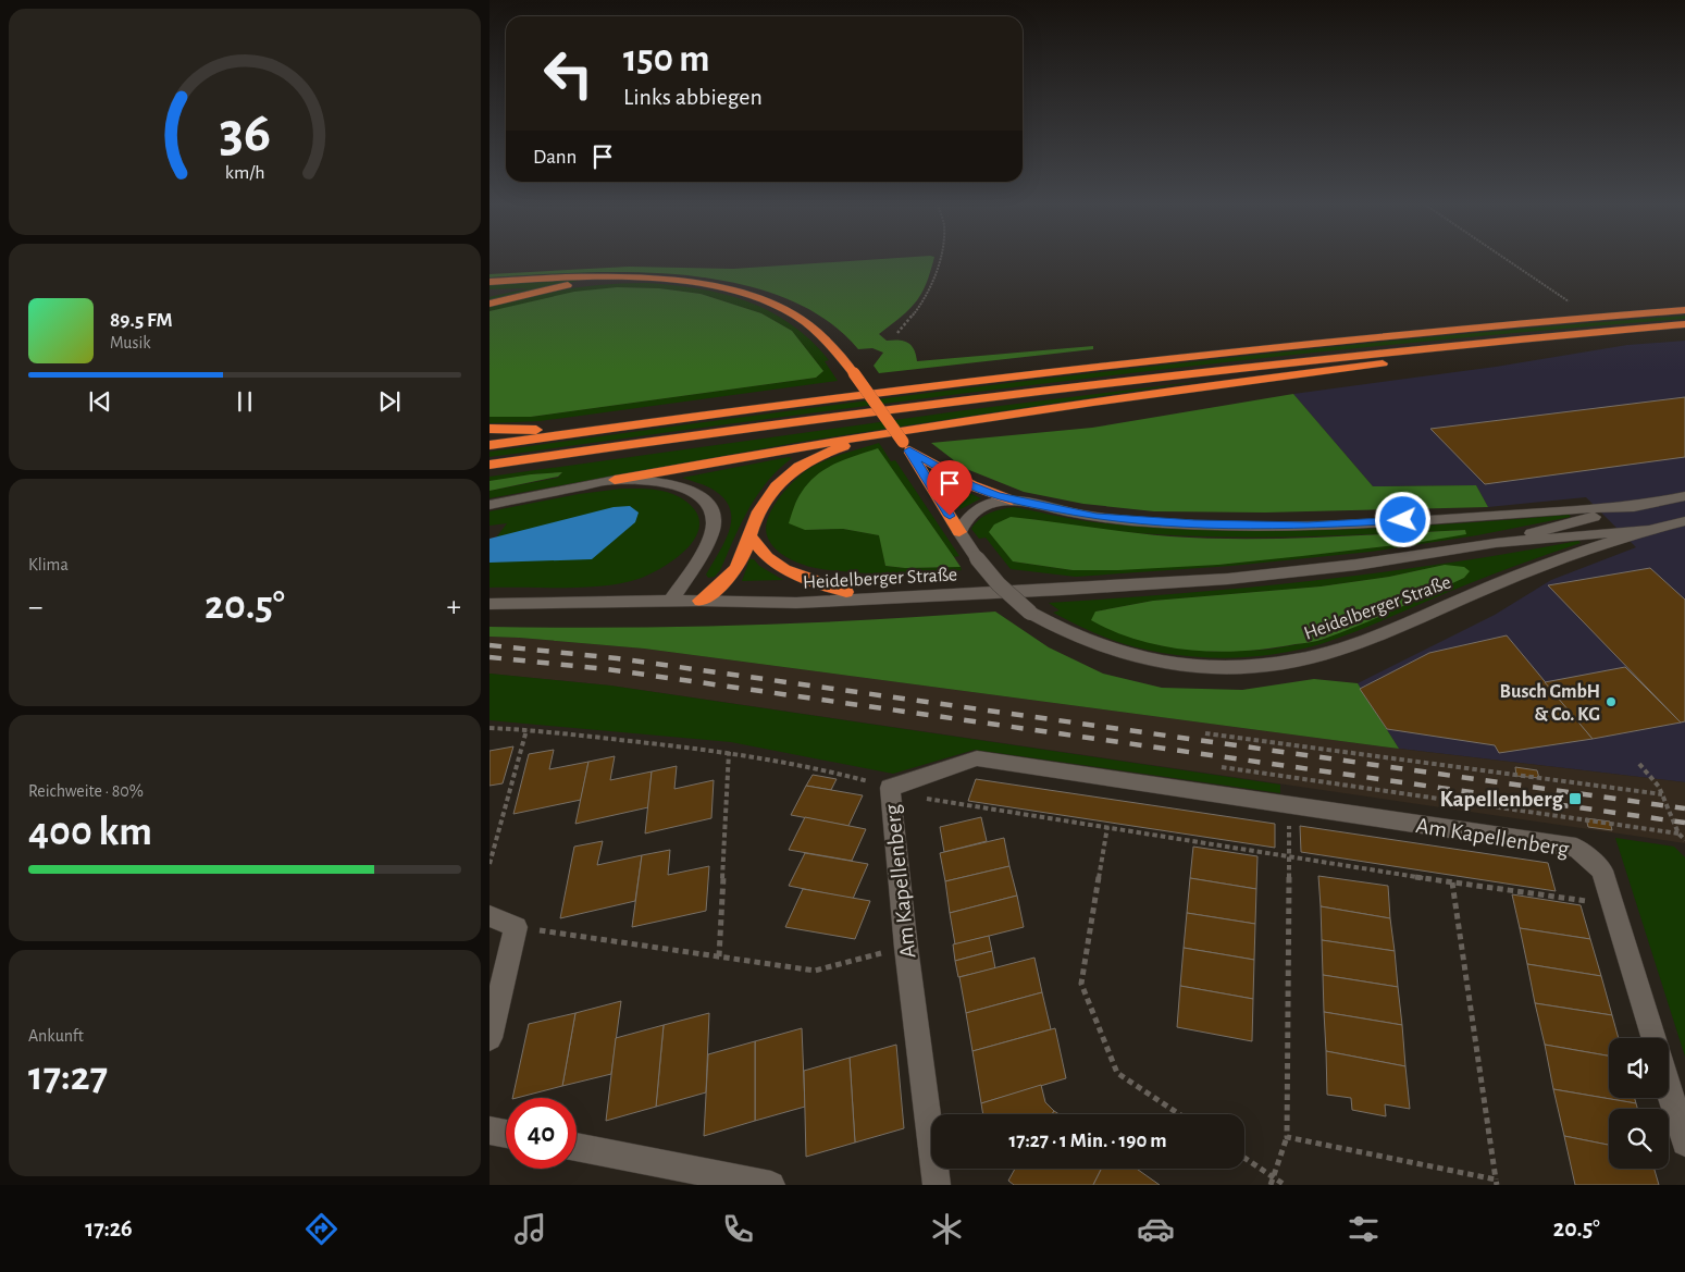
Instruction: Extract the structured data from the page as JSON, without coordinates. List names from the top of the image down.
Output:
{
  "streets": {
    "street": ["Heidelberger Straße", "Am Kapellenberg"]
  },
  "places": {
    "other": ["Busch GmbH & Co. KG"],
    "transit": ["Kapellenberg"]
  },
  "page": {
    "turn": ["150 m", "Links abbiegen"],
    "then": "Dann",
    "song": ["89.5 FM", "Musik"],
    "tile": [
      "Klima",
      ["Reichweite · 80%", "400 km"],
      ["Ankunft", "17:27"]
    ],
    "heat": ["−", "20.5°", "+"],
    "limit": "40",
    "trip": "17:27 · 1 Min. · 190 m",
    "tabs": ["17:26", "20.5°"],
    "gauge": ["36", "km/h"]
  }
}
